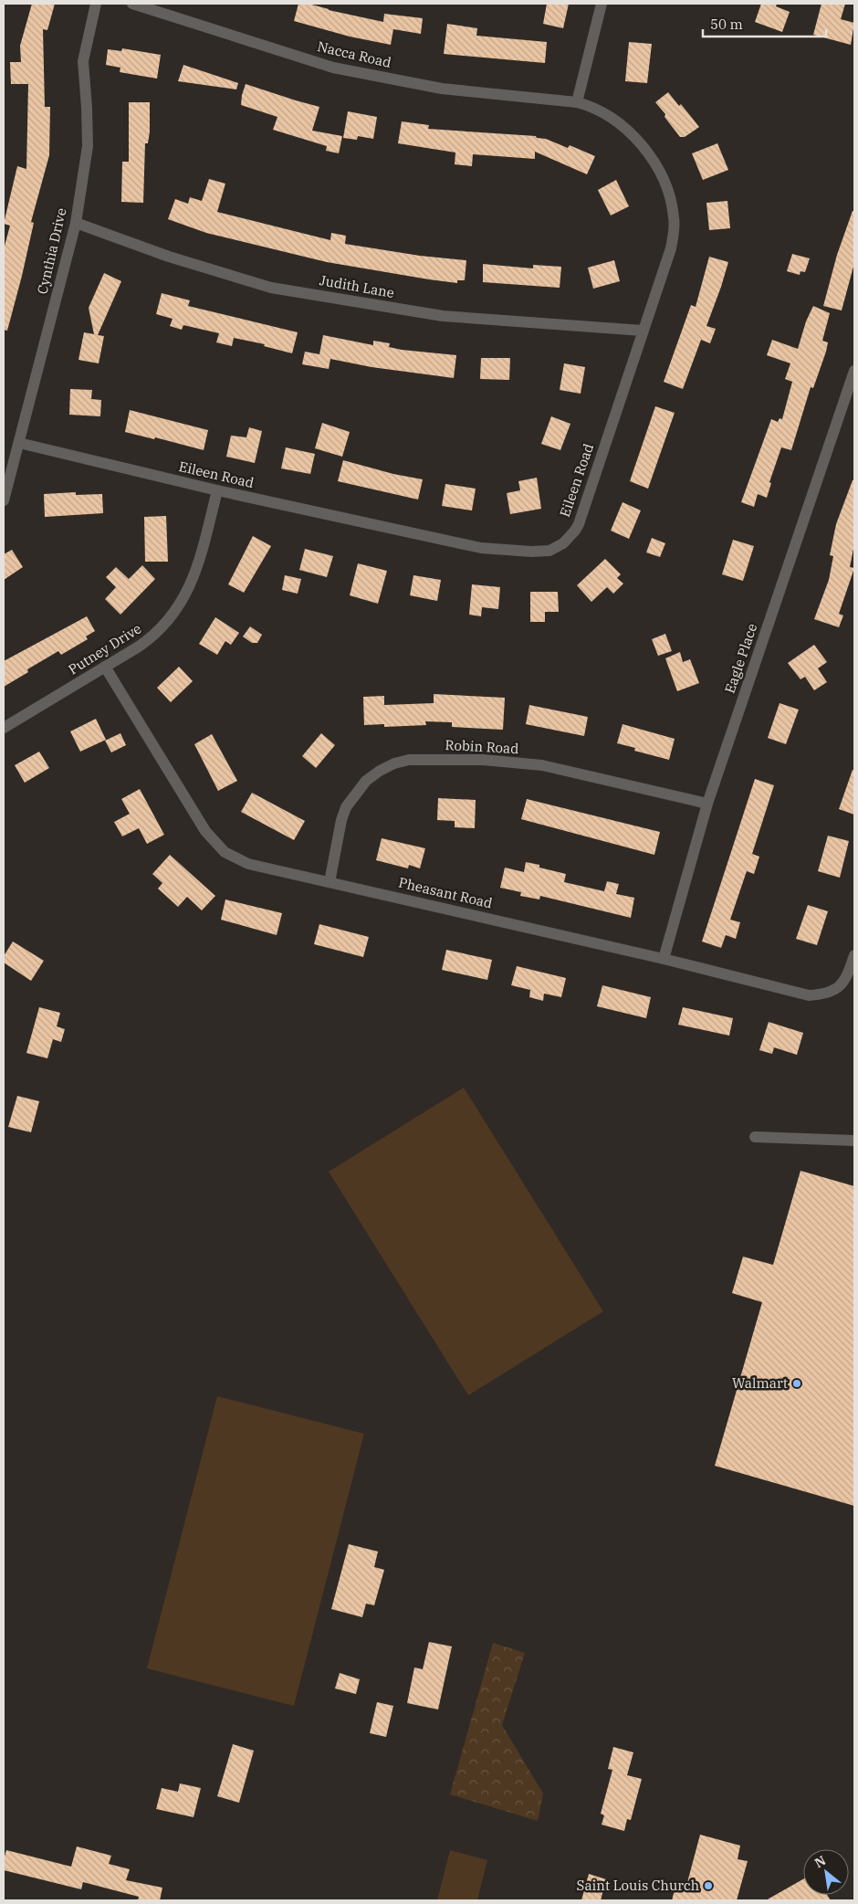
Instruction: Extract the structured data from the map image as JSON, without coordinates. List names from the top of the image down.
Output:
{
  "streets": {
    "street": [
      "Nacca Road",
      "Cynthia Drive",
      "Judith Lane",
      "Eileen Road",
      "Putney Drive",
      "Eagle Place",
      "Robin Road",
      "Pheasant Road"
    ]
  },
  "crossings": [
    ["Nacca Road", "Eileen Road"],
    ["Cynthia Drive", "Judith Lane"],
    ["Cynthia Drive", "Eileen Road"],
    ["Judith Lane", "Eileen Road"],
    ["Eileen Road", "Putney Drive"],
    ["Putney Drive", "Pheasant Road"],
    ["Eagle Place", "Robin Road"],
    ["Eagle Place", "Pheasant Road"],
    ["Robin Road", "Pheasant Road"]
  ],
  "places": ["Walmart", "Saint Louis Church"],
  "scale_bar": "50 m",
  "north": "top left"
}
